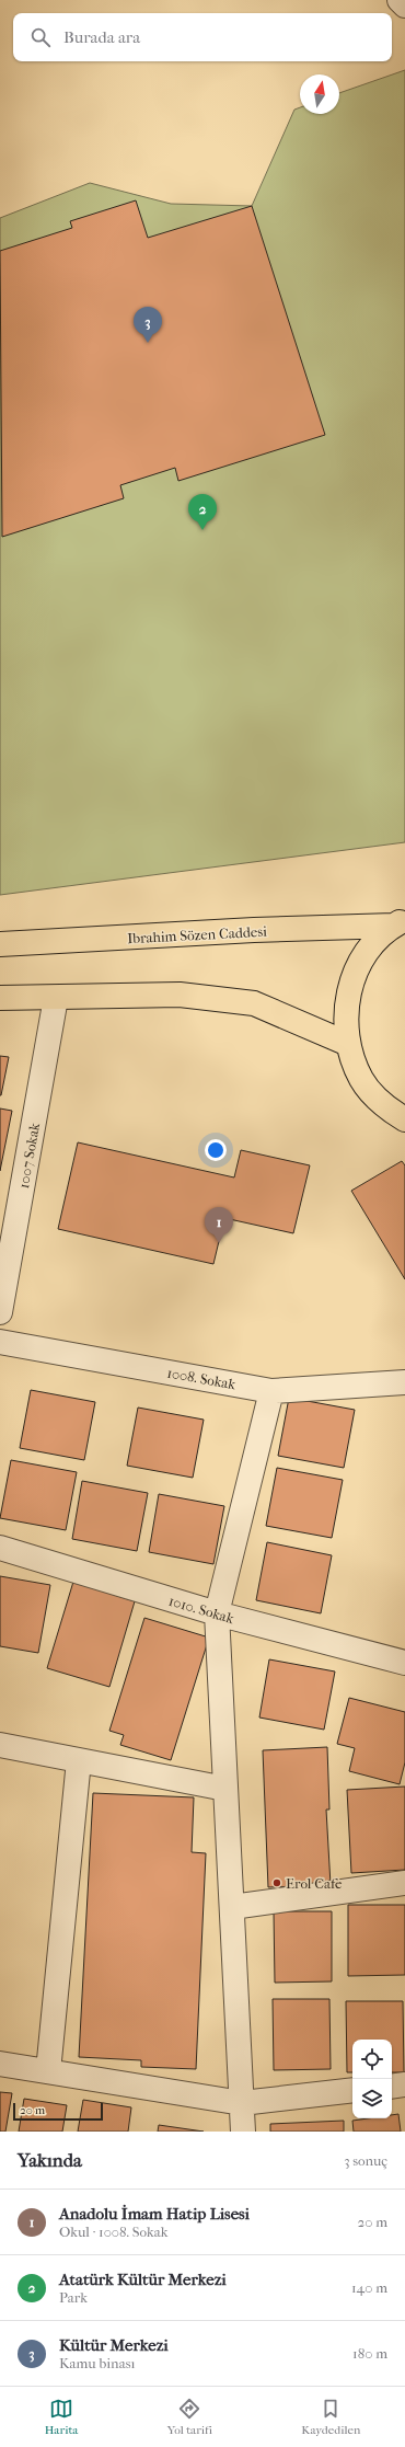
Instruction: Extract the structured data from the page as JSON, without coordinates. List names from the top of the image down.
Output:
{
  "streets": {
    "main road": ["Ibrahim Sözen Caddesi"],
    "street": ["1007 Sokak", "1008. Sokak", "1010. Sokak"]
  },
  "places": ["Erol Cafe"],
  "scale_bar": "20 m",
  "north": "top",
  "page": {
    "search": "Burada ara",
    "pins": ["3", "2", "1"],
    "scale": "20 m",
    "heading": ["Yakında", "3 sonuç"],
    "list": [
      {
        "mark": "1",
        "name": "Anadolu İmam Hatip Lisesi",
        "note": "Okul · 1008. Sokak",
        "value": "20 m"
      },
      {
        "mark": "2",
        "name": "Atatürk Kültür Merkezi",
        "note": "Park",
        "value": "140 m"
      },
      {
        "mark": "3",
        "name": "Kültür Merkezi",
        "note": "Kamu binası",
        "value": "180 m"
      }
    ],
    "nav": ["Harita", "Yol tarifi", "Kaydedilen"]
  }
}
